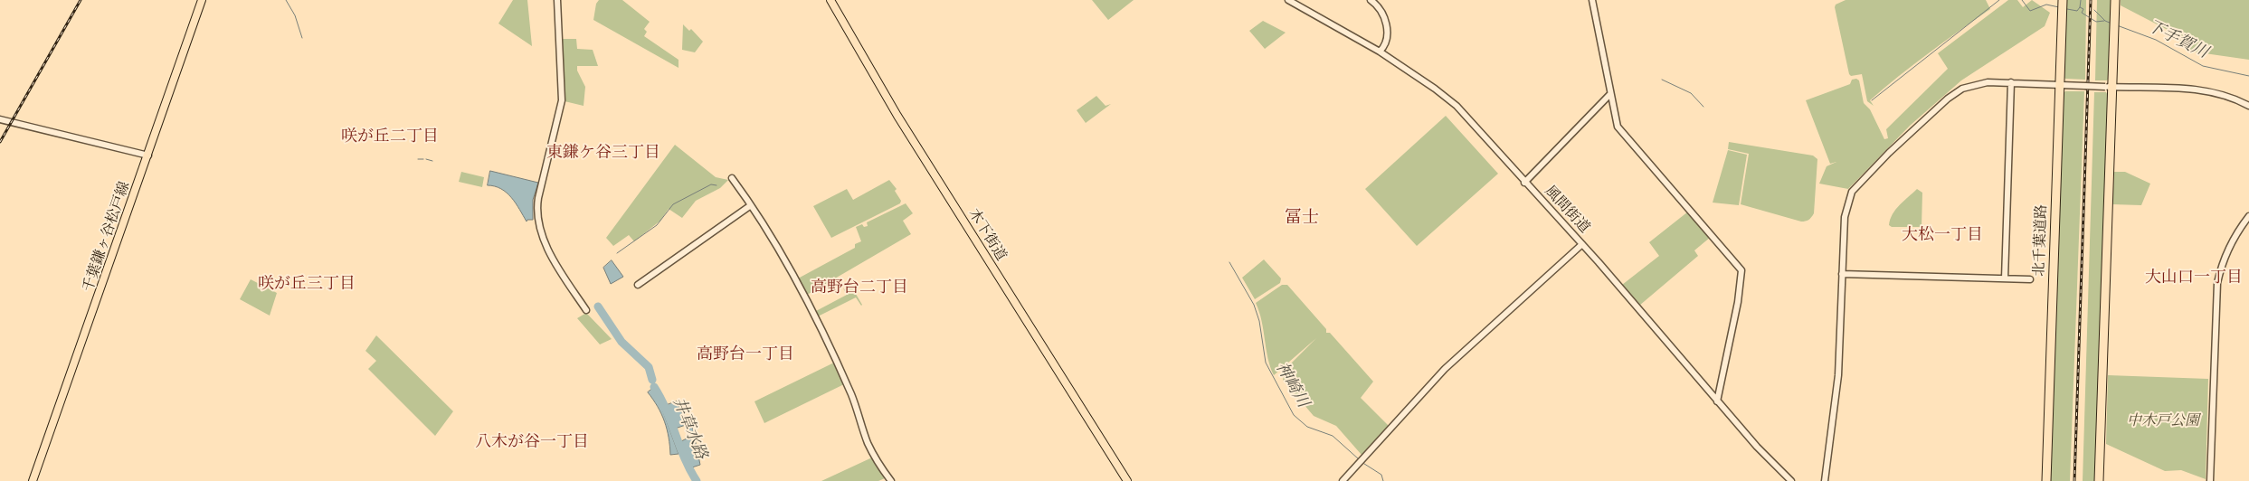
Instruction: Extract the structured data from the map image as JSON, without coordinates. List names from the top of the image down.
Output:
{
  "streets": {
    "highway": ["北千葉道路"],
    "main road": ["木下街道", "千葉鎌ヶ谷松戸線"],
    "street": ["風間街道"]
  },
  "districts": [
    "咲が丘二丁目",
    "東鎌ケ谷三丁目",
    "冨士",
    "大松一丁目",
    "大山口一丁目",
    "咲が丘三丁目",
    "高野台二丁目",
    "高野台一丁目",
    "八木が谷一丁目"
  ],
  "water": ["下手賀川", "神崎川", "井草水路"],
  "parks": ["中木戸公園"]
}
